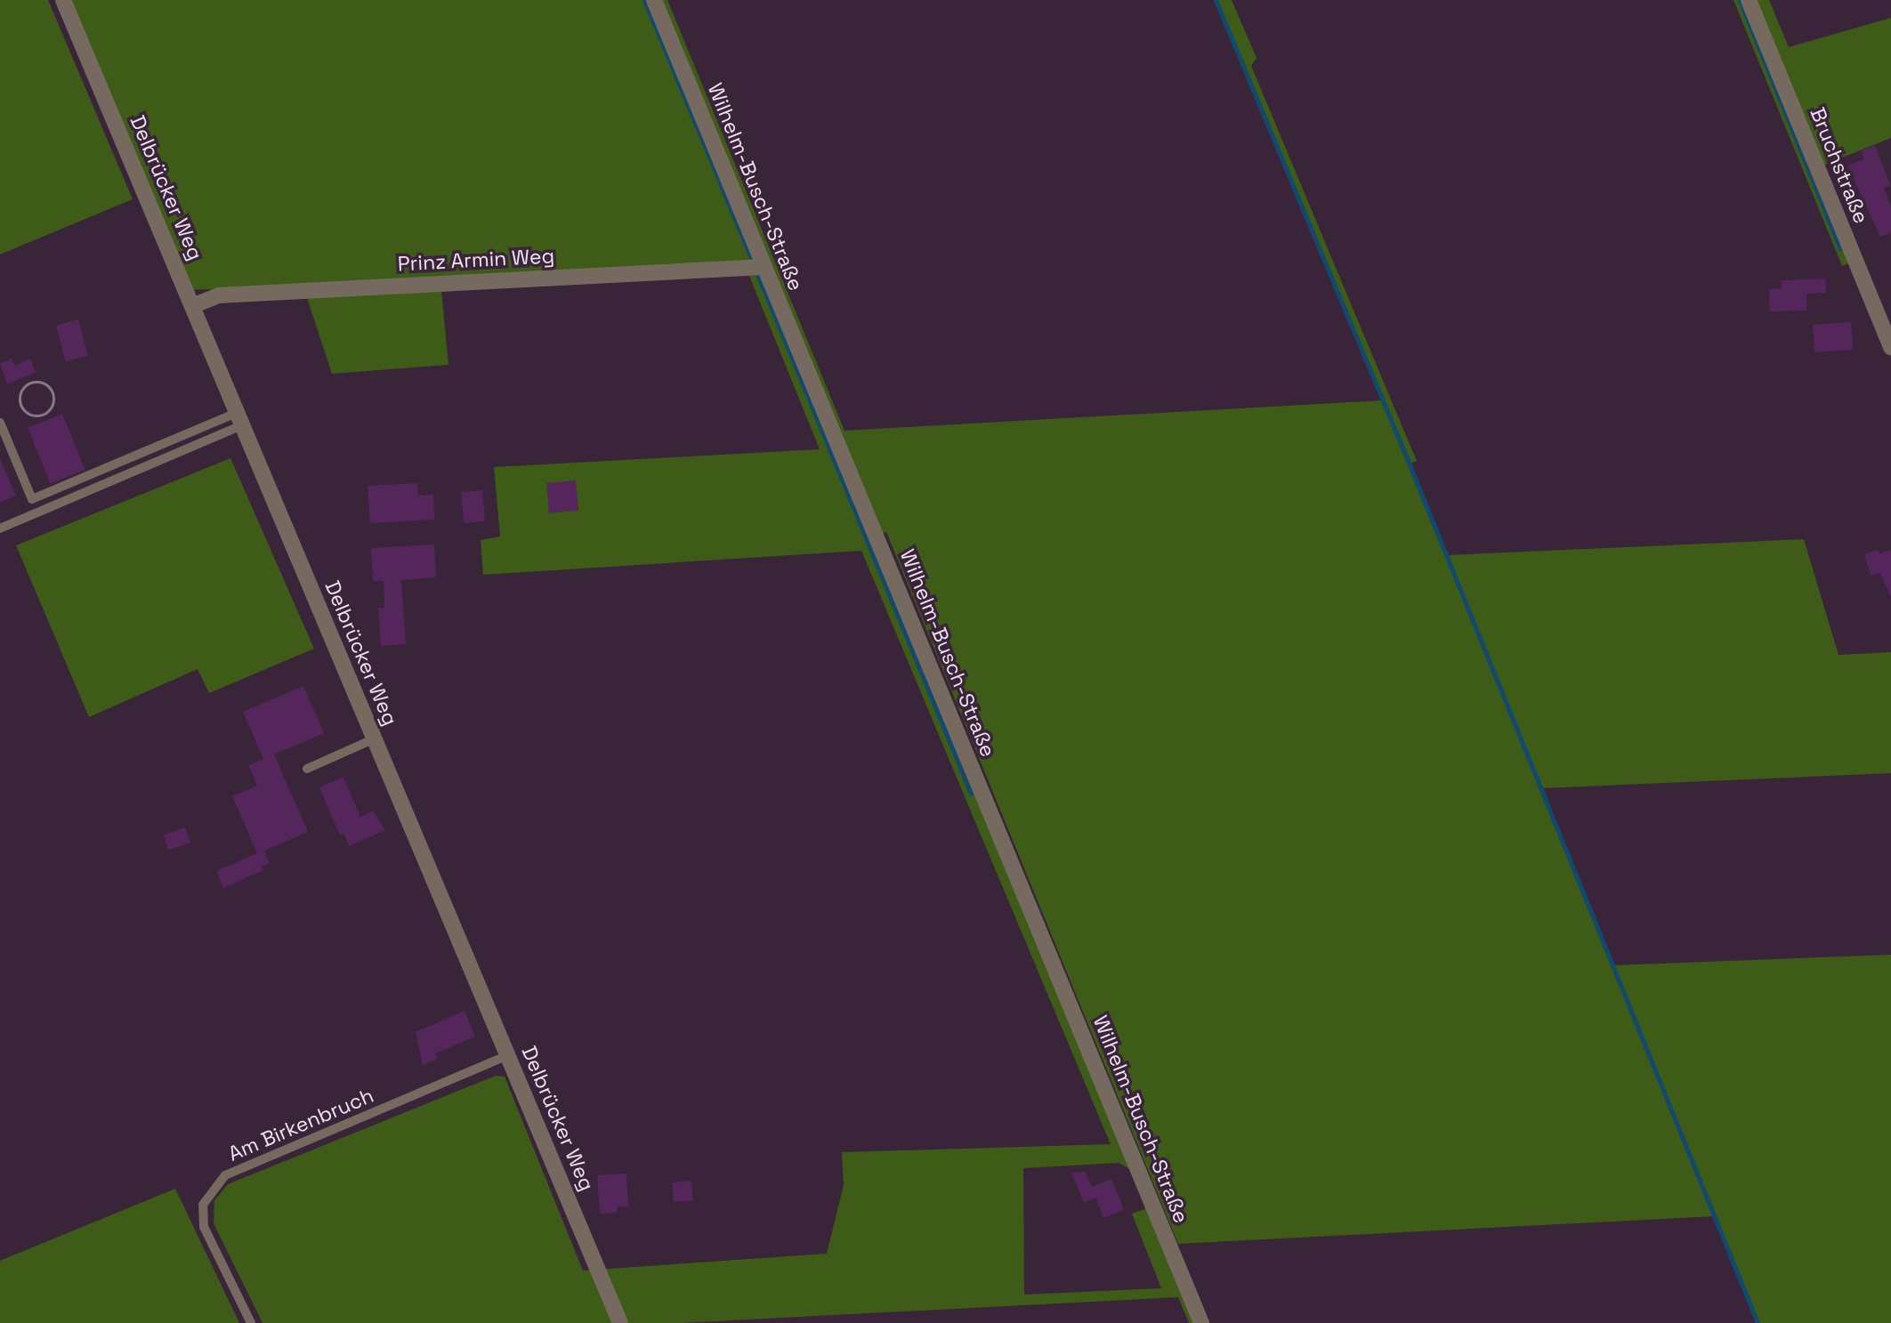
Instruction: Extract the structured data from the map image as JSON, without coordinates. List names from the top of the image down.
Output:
{
  "streets": {
    "street": [
      "Bruchstraße",
      "Wilhelm-Busch-Straße",
      "Delbrücker Weg",
      "Prinz Armin Weg"
    ],
    "lane": ["Am Birkenbruch"]
  },
  "crossings": [
    ["Wilhelm-Busch-Straße", "Prinz Armin Weg"],
    ["Delbrücker Weg", "Prinz Armin Weg"],
    ["Delbrücker Weg", "Am Birkenbruch"]
  ]
}
